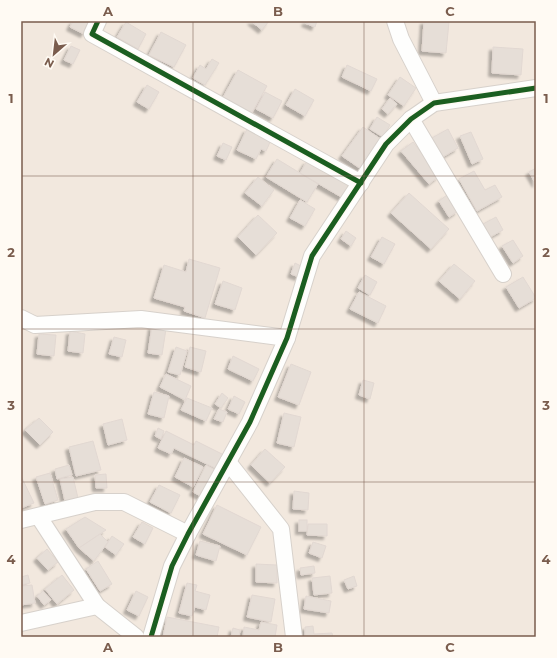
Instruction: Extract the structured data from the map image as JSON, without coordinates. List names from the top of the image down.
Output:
{
  "north": "bottom left",
  "grid": {
    "columns": ["A", "B", "C"],
    "rows": [
      "1",
      "2",
      "3",
      "4"
    ]
  }
}
